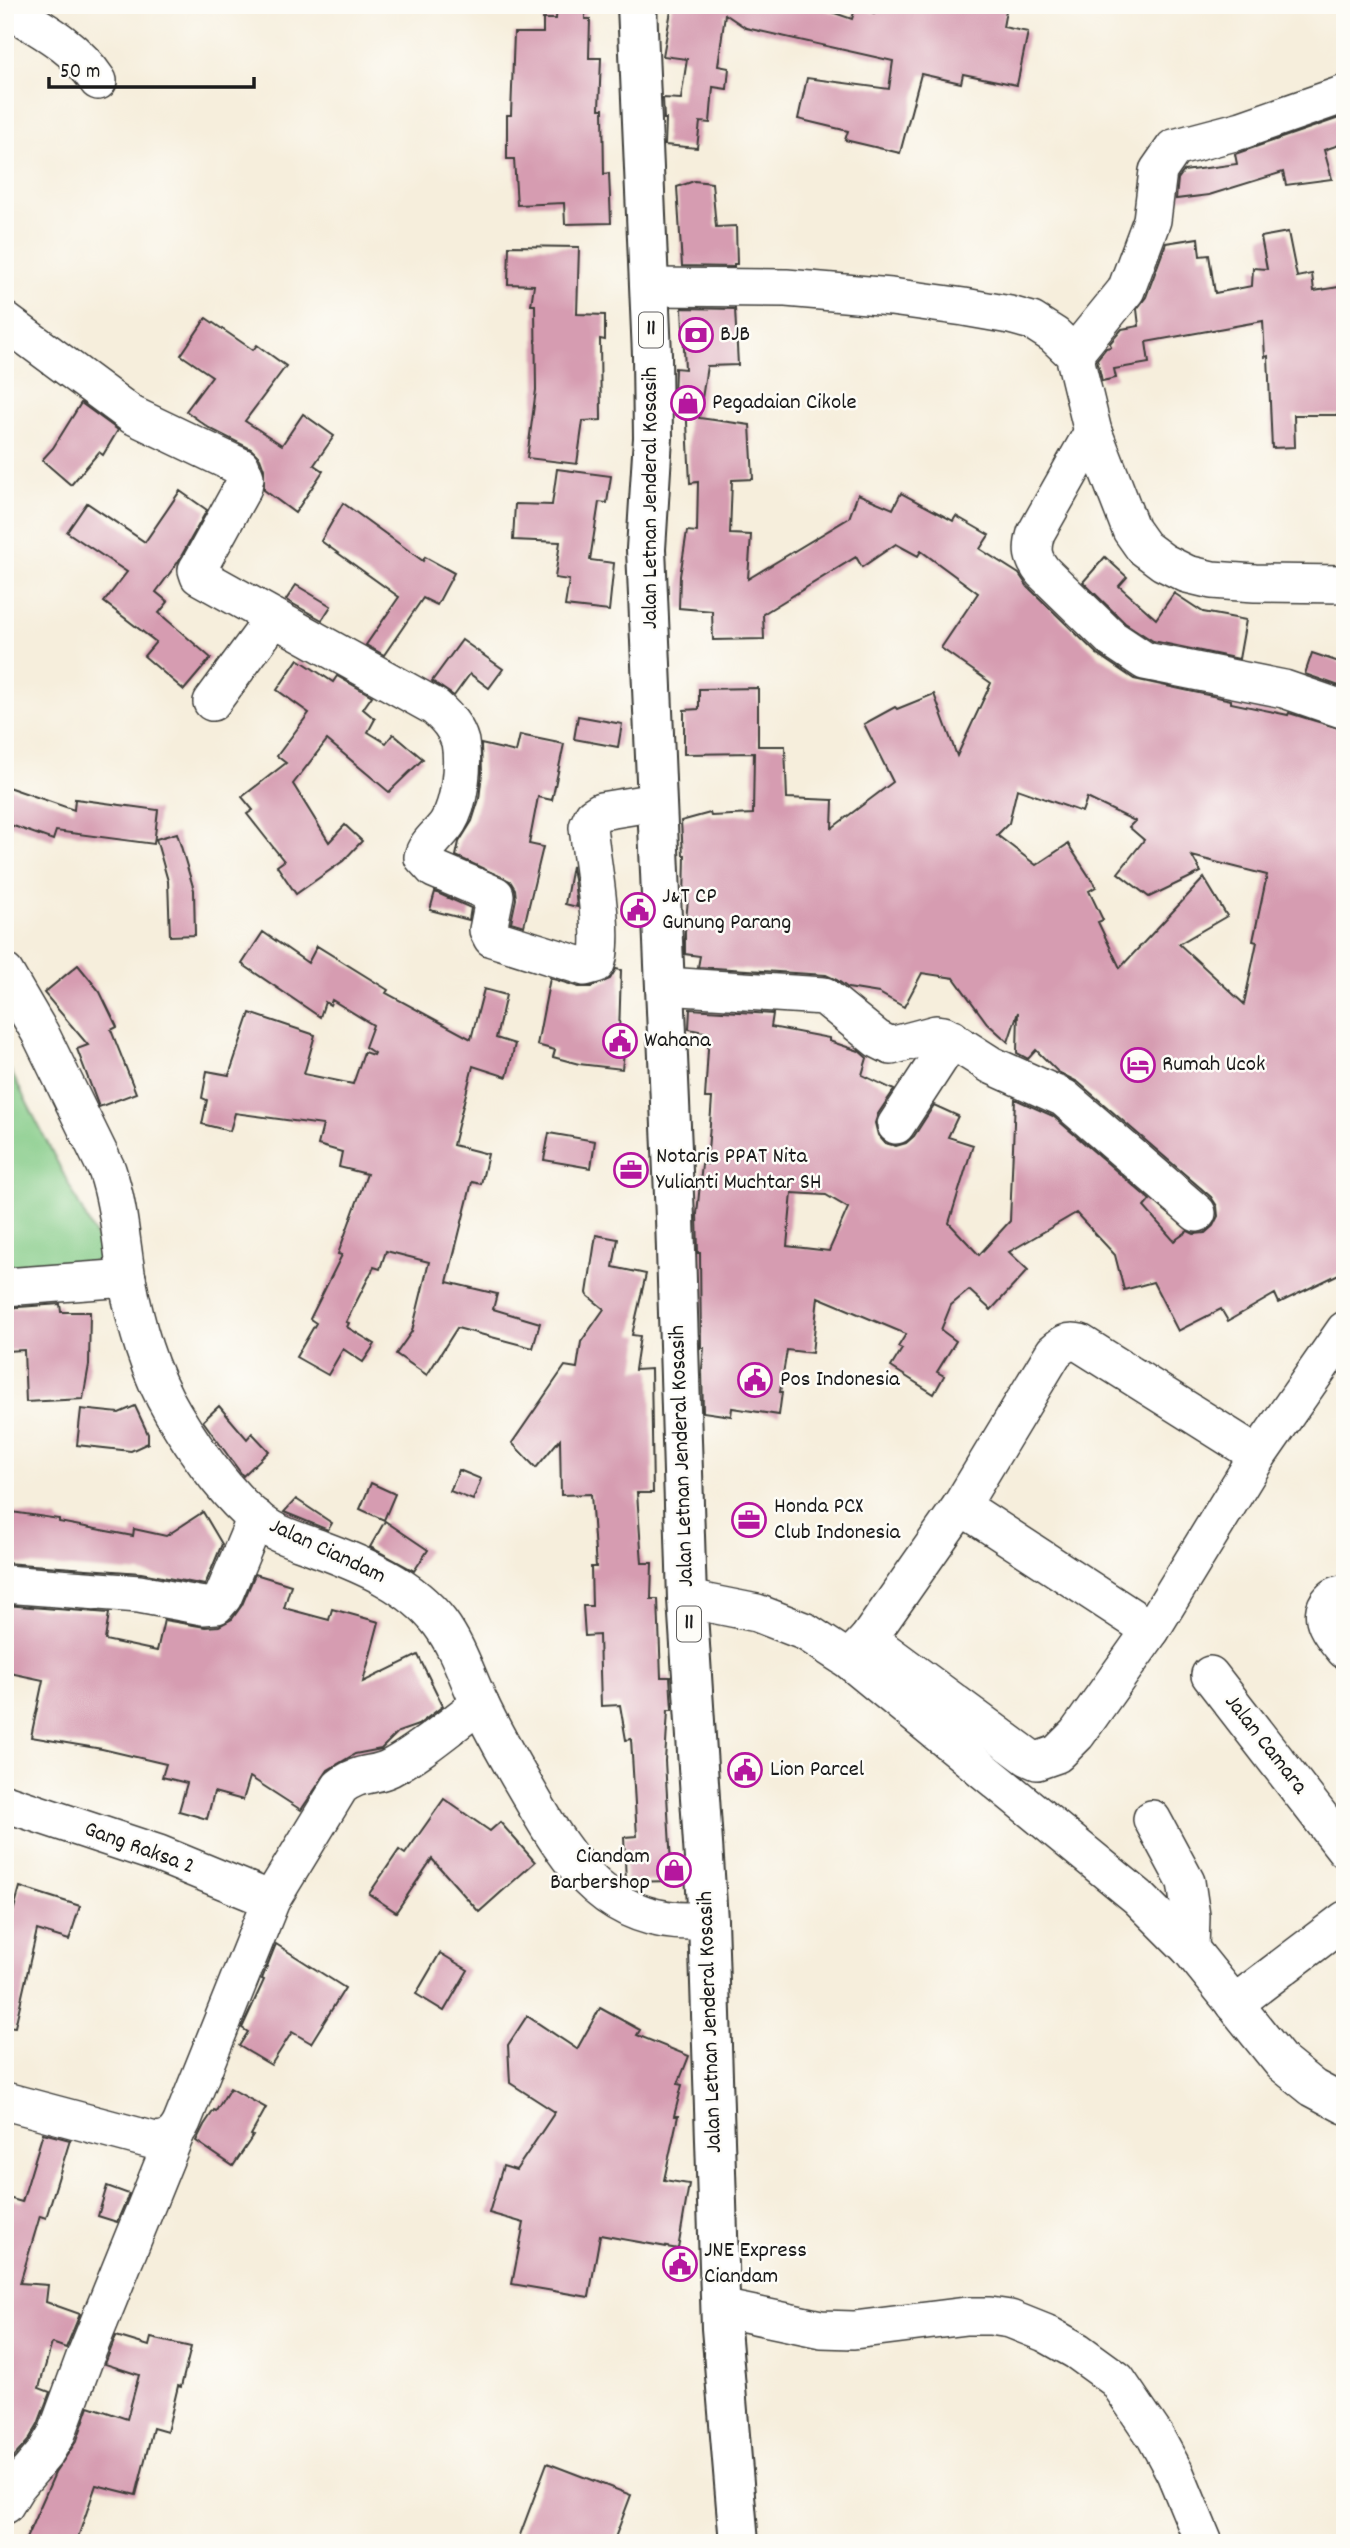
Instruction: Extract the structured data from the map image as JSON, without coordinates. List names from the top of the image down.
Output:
{
  "streets": {
    "highway": ["11", "Jalan Letnan Jenderal Kosasih"],
    "street": ["Jalan Ciandam", "Jalan Camara", "Gang Raksa 2"]
  },
  "crossings": [
    ["Jalan Letnan Jenderal Kosasih", "Jalan Ciandam"]
  ],
  "places": {
    "bank": ["BJB"],
    "shop": ["Pegadaian Cikole", "Ciandam Barbershop"],
    "public building": [
      "J&T CP Gunung Parang",
      "Wahana",
      "Pos Indonesia",
      "Lion Parcel",
      "JNE Express Ciandam"
    ],
    "hotel": ["Rumah Ucok"],
    "office": ["Notaris PPAT Nita Yulianti Muchtar SH", "Honda PCX Club Indonesia"]
  },
  "scale_bar": "50 m"
}
